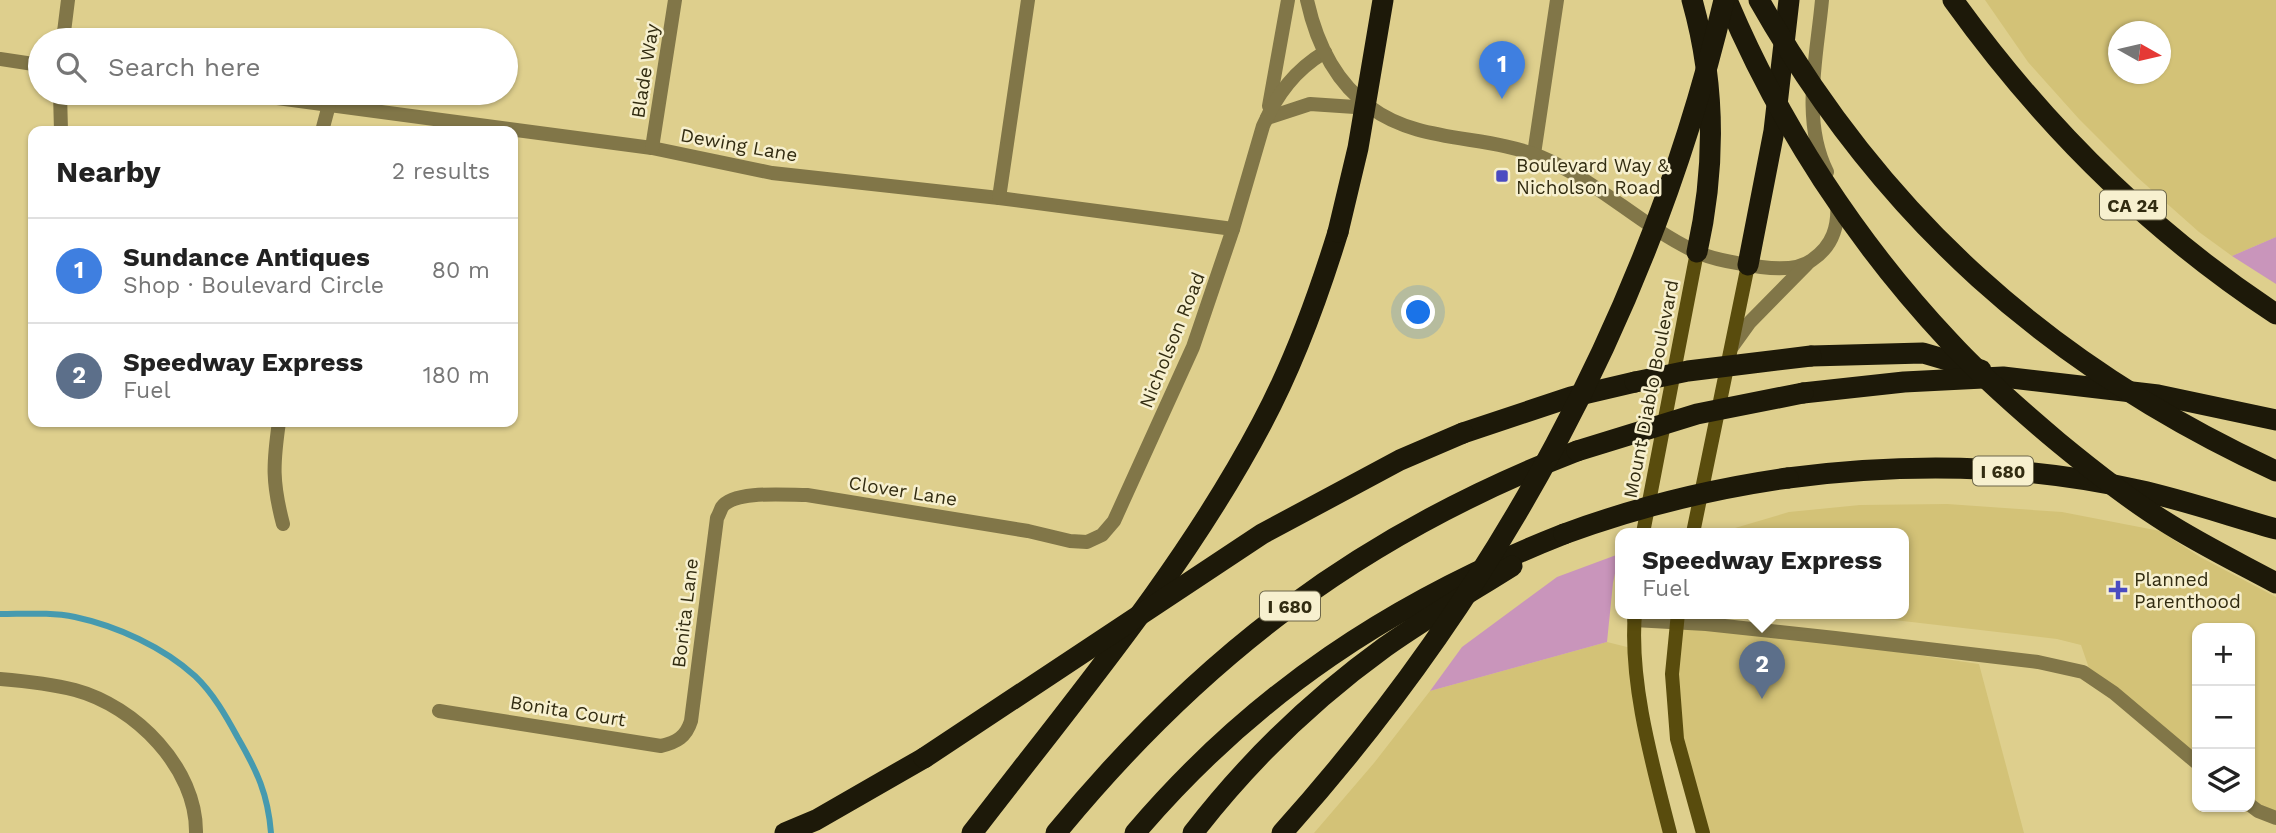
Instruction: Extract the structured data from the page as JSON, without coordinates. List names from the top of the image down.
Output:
{
  "streets": {
    "highway": ["CA 24", "I 680"],
    "main road": ["Mount Diablo Boulevard"],
    "street": [
      "Blade Way",
      "Dewing Lane",
      "Nicholson Road",
      "Clover Lane",
      "Bonita Lane",
      "Bonita Court"
    ]
  },
  "crossings": [
    ["Blade Way", "Dewing Lane"],
    ["Dewing Lane", "Nicholson Road"],
    ["Nicholson Road", "Clover Lane"],
    ["Clover Lane", "Bonita Lane"],
    ["Bonita Lane", "Bonita Court"]
  ],
  "places": {
    "transit": ["Boulevard Way & Nicholson Road"],
    "health": ["Planned Parenthood"]
  },
  "north": "right",
  "page": {
    "search": "Search here",
    "pins": ["1", "2"],
    "heading": ["Nearby", "2 results"],
    "list": [
      {
        "mark": "1",
        "name": "Sundance Antiques",
        "note": "Shop · Boulevard Circle",
        "value": "80 m"
      },
      {
        "mark": "2",
        "name": "Speedway Express",
        "note": "Fuel",
        "value": "180 m"
      }
    ],
    "popup": ["Speedway Express", "Fuel"],
    "map_buttons": ["+", "−"]
  }
}
